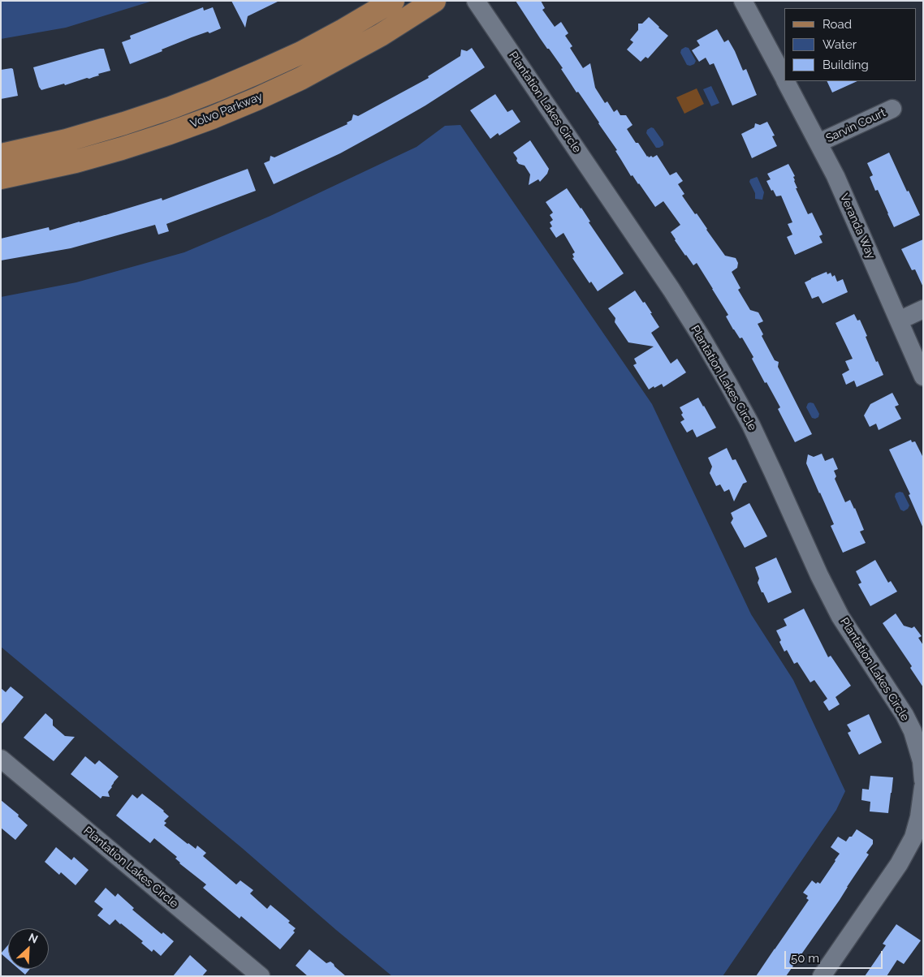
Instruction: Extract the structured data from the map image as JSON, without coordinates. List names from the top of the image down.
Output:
{
  "streets": {
    "main road": ["Volvo Parkway"],
    "street": ["Plantation Lakes Circle", "Sarvin Court", "Veranda Way"]
  },
  "crossings": [
    ["Sarvin Court", "Veranda Way"]
  ],
  "legend": ["Road", "Water", "Building"],
  "scale_bar": "50 m",
  "north": "top right"
}
